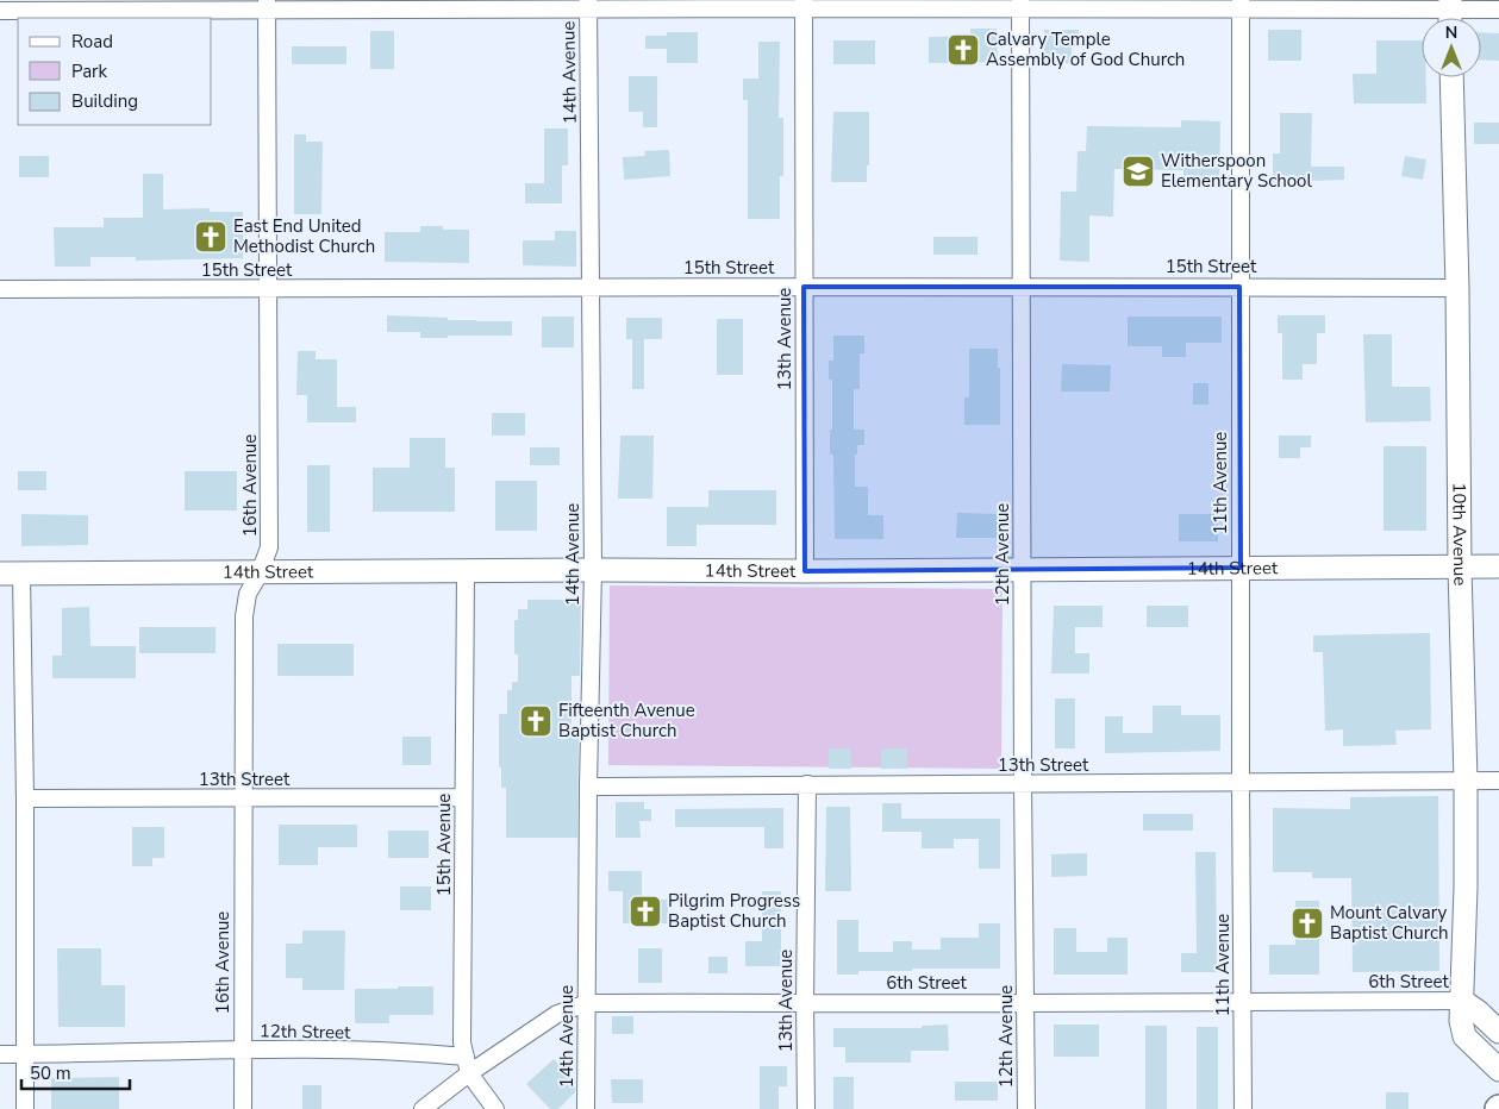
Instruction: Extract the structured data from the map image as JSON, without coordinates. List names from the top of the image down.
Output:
{
  "streets": {
    "main road": ["10th Avenue", "14th Street"],
    "street": [
      "14th Avenue",
      "15th Street",
      "13th Avenue",
      "11th Avenue",
      "16th Avenue",
      "12th Avenue",
      "13th Street",
      "15th Avenue",
      "6th Street",
      "12th Street"
    ]
  },
  "crossings": [
    ["14th Avenue", "15th Street"],
    ["14th Avenue", "14th Street"],
    ["14th Avenue", "13th Street"],
    ["14th Avenue", "6th Street"],
    ["15th Street", "13th Avenue"],
    ["15th Street", "11th Avenue"],
    ["15th Street", "16th Avenue"],
    ["15th Street", "10th Avenue"],
    ["15th Street", "12th Avenue"],
    ["13th Avenue", "14th Street"],
    ["13th Avenue", "13th Street"],
    ["13th Avenue", "6th Street"],
    ["11th Avenue", "14th Street"],
    ["11th Avenue", "13th Street"],
    ["11th Avenue", "6th Street"],
    ["16th Avenue", "14th Street"],
    ["16th Avenue", "13th Street"],
    ["16th Avenue", "12th Street"],
    ["10th Avenue", "14th Street"],
    ["10th Avenue", "13th Street"],
    ["10th Avenue", "6th Street"],
    ["12th Avenue", "14th Street"],
    ["12th Avenue", "13th Street"],
    ["12th Avenue", "6th Street"],
    ["14th Street", "15th Avenue"],
    ["13th Street", "15th Avenue"],
    ["15th Avenue", "6th Street"],
    ["15th Avenue", "12th Street"],
    ["6th Street", "12th Street"]
  ],
  "places": {
    "church": [
      "Calvary Temple Assembly of God Church",
      "East End United Methodist Church",
      "Fifteenth Avenue Baptist Church",
      "Pilgrim Progress Baptist Church",
      "Mount Calvary Baptist Church"
    ],
    "school or university": ["Witherspoon Elementary School"]
  },
  "legend": ["Road", "Park", "Building"],
  "scale_bar": "50 m",
  "north": "top"
}
